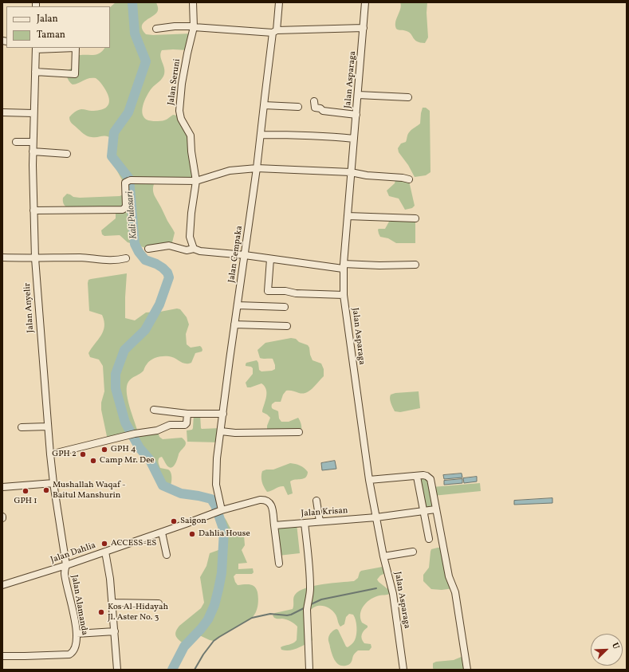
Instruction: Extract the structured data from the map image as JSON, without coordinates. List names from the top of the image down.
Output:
{
  "streets": {
    "street": [
      "Jalan Asparaga",
      "Jalan Seruni",
      "Jalan Cempaka",
      "Jalan Anyelir",
      "Jalan Krisan",
      "Jalan Dahlia",
      "Jalan Alamanda"
    ]
  },
  "crossings": [
    ["Jalan Asparaga", "Jalan Krisan"],
    ["Jalan Cempaka", "Jalan Dahlia"],
    ["Jalan Anyelir", "Jalan Dahlia"],
    ["Jalan Anyelir", "Jalan Alamanda"],
    ["Jalan Dahlia", "Jalan Alamanda"]
  ],
  "water": ["Kali Pulosari"],
  "places": [
    "GPH 4",
    "GPH 2",
    "Camp Mr. Dee",
    "Mushallah Waqaf - Baitul Manshurin",
    "GPH 1",
    "Saigon",
    "Dahlia House",
    "ACCESS-ES",
    "Kos Al-Hidayah Jl. Aster No. 3"
  ],
  "legend": ["Jalan", "Taman"],
  "north": "top right"
}
